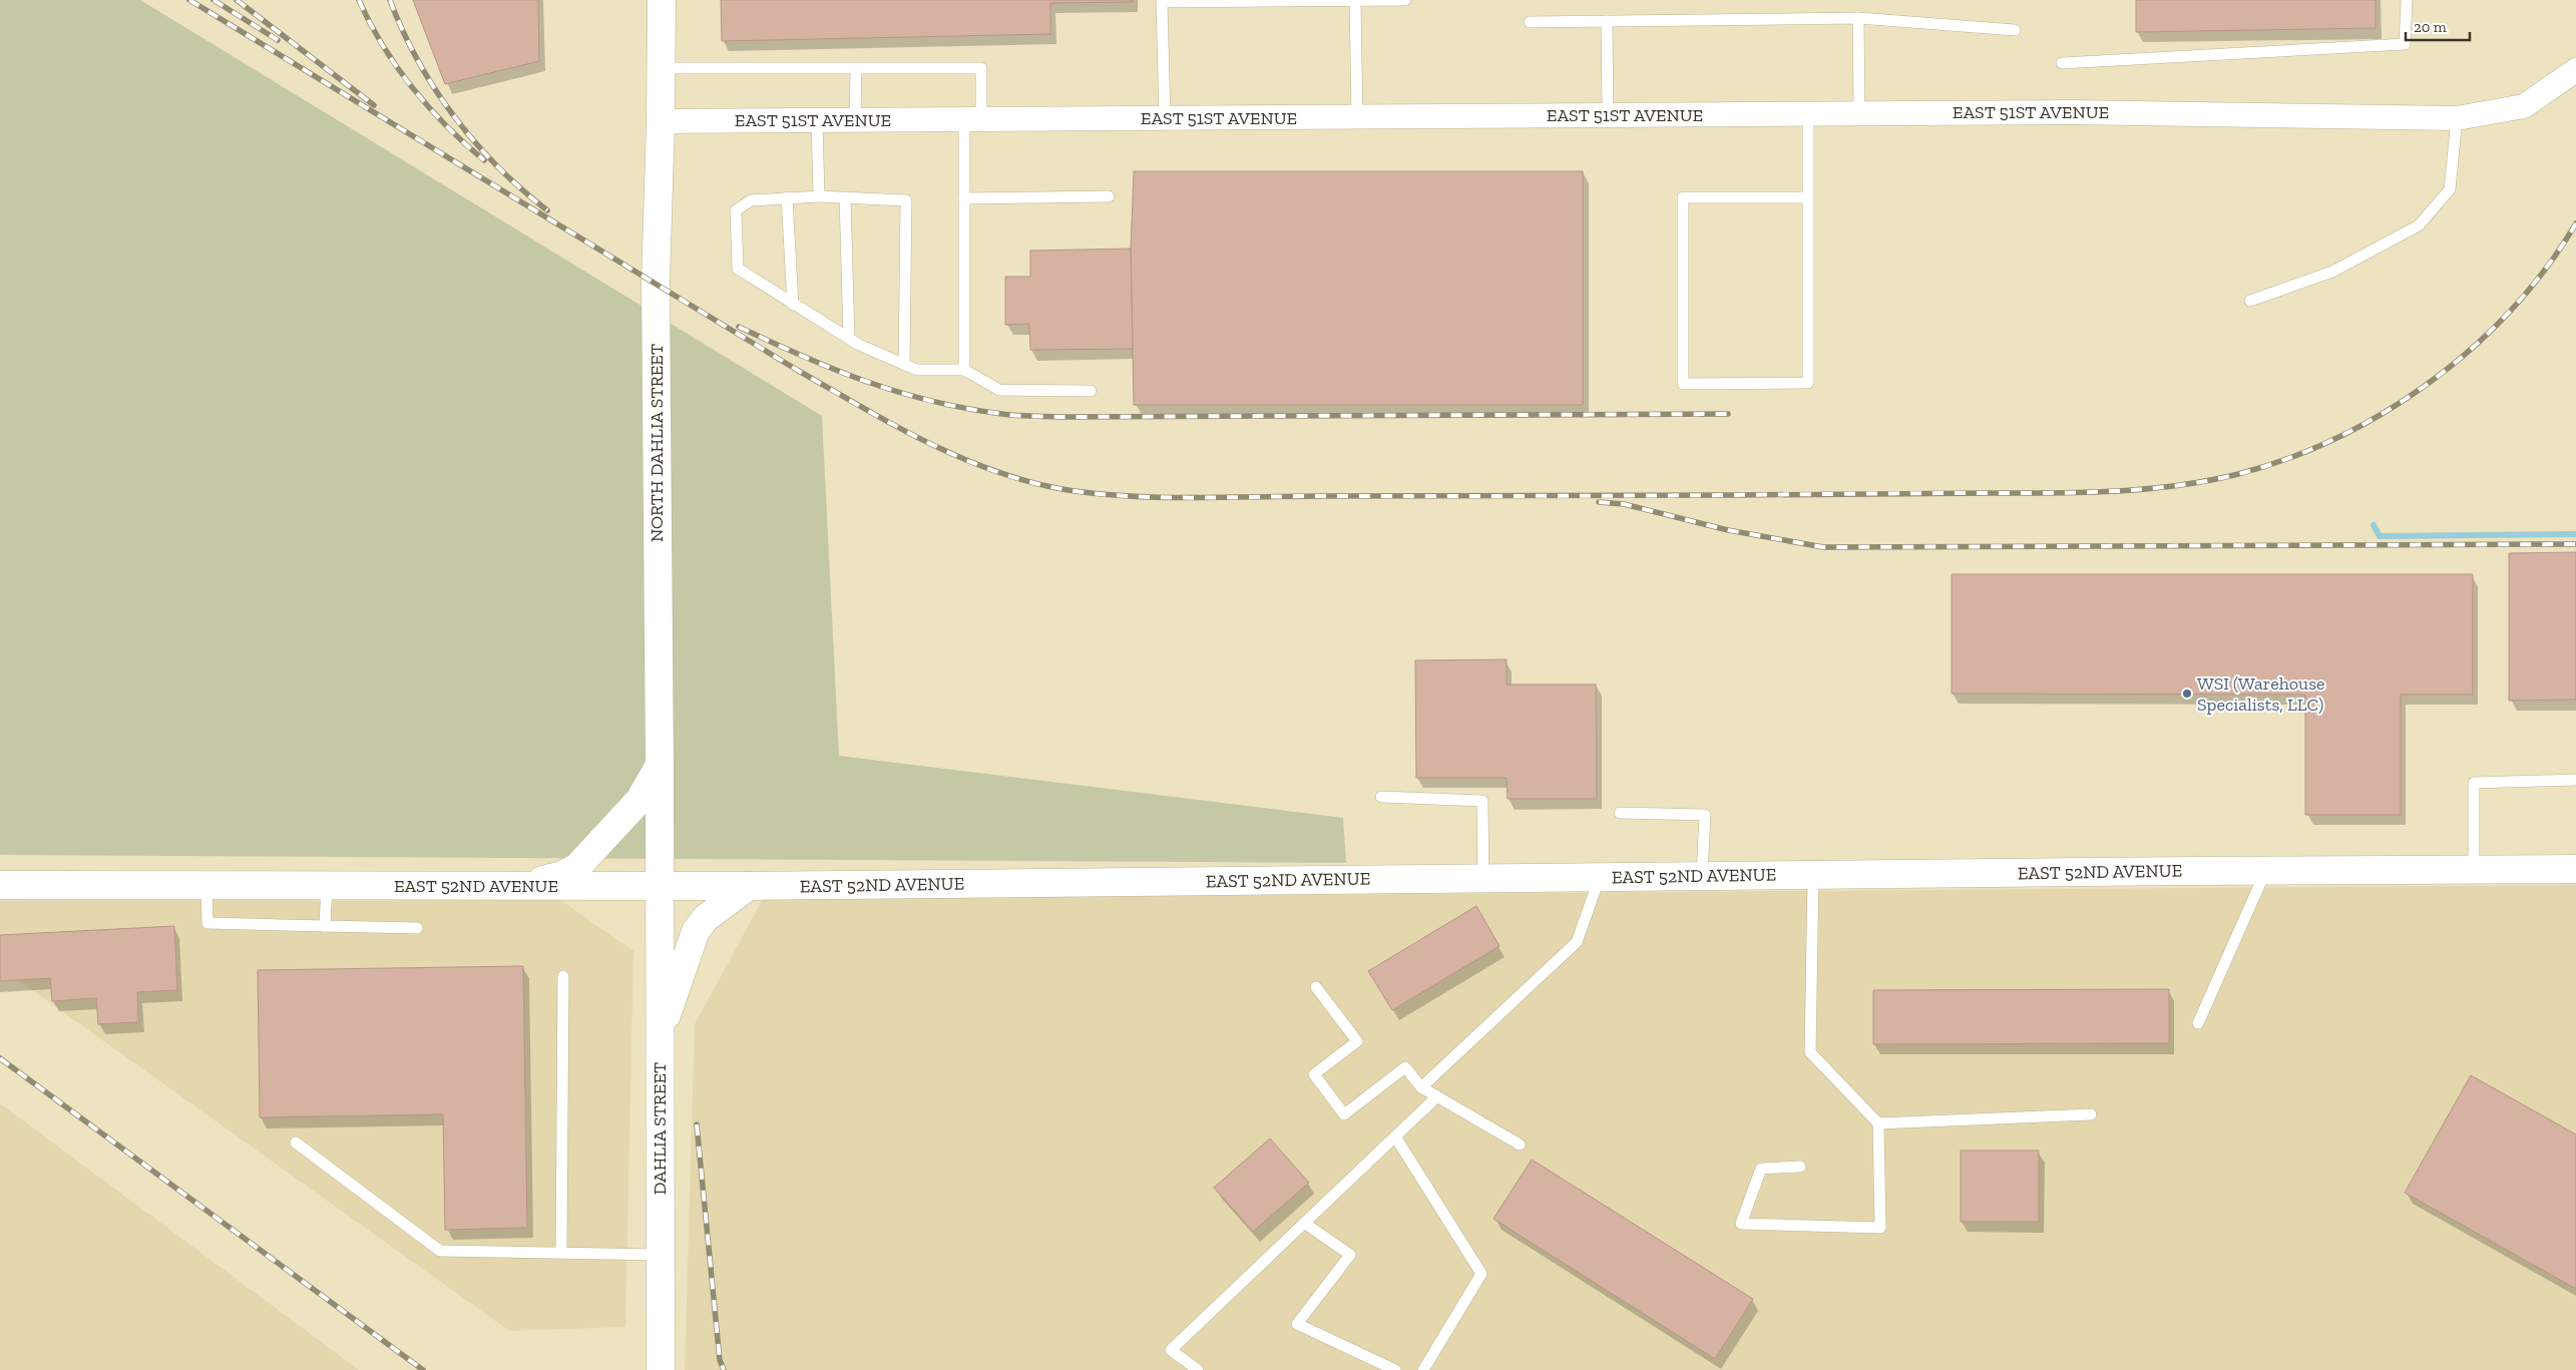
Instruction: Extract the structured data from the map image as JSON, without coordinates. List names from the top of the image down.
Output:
{
  "streets": {
    "street": [
      "EAST 51ST AVENUE",
      "NORTH DAHLIA STREET",
      "EAST 52ND AVENUE",
      "DAHLIA STREET"
    ]
  },
  "crossings": [
    ["EAST 51ST AVENUE", "NORTH DAHLIA STREET"],
    ["NORTH DAHLIA STREET", "EAST 52ND AVENUE"],
    ["NORTH DAHLIA STREET", "DAHLIA STREET"],
    ["EAST 52ND AVENUE", "DAHLIA STREET"]
  ],
  "places": ["WSI (Warehouse Specialists, LLC)"],
  "scale_bar": "20 m"
}
